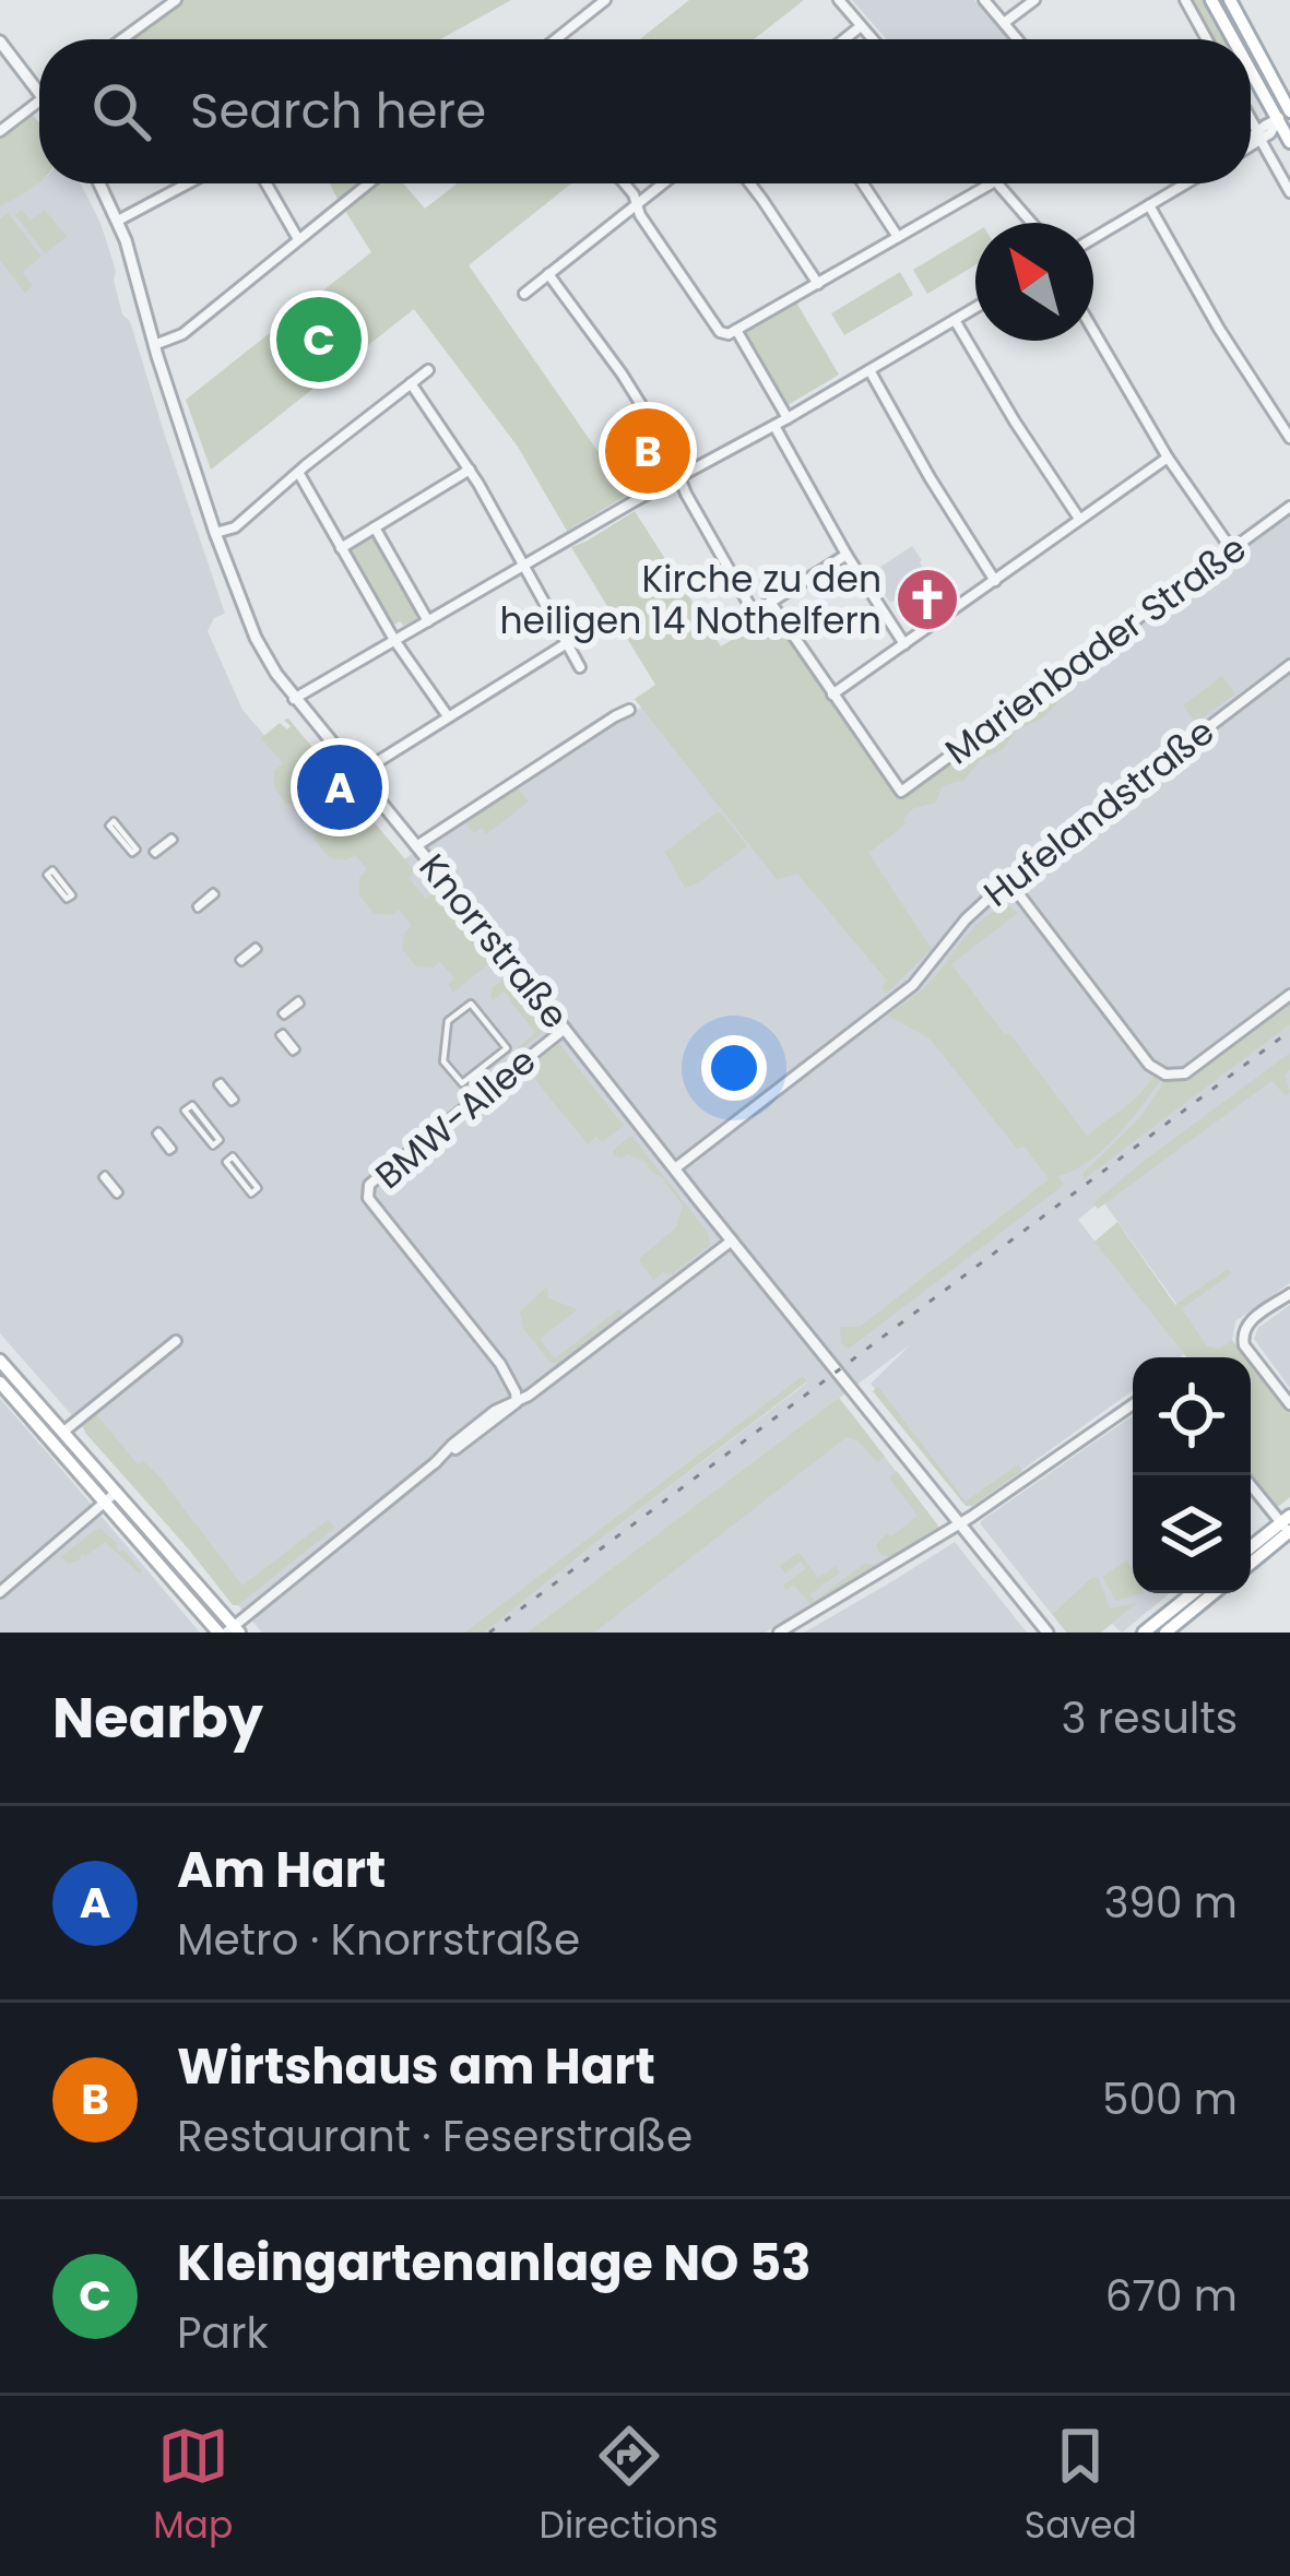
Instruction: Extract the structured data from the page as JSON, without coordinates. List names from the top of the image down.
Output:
{
  "streets": {
    "street": [
      "Marienbader Straße",
      "Hufelandstraße",
      "Knorrstraße",
      "BMW-Allee"
    ]
  },
  "crossings": [
    ["Hufelandstraße", "Knorrstraße"],
    ["Knorrstraße", "BMW-Allee"]
  ],
  "places": {
    "church": ["Kirche zu den heiligen 14 Nothelfern"]
  },
  "north": "top left",
  "page": {
    "search": "Search here",
    "pins": ["C", "B", "A"],
    "heading": ["Nearby", "3 results"],
    "list": [
      {
        "mark": "A",
        "name": "Am Hart",
        "note": "Metro · Knorrstraße",
        "value": "390 m"
      },
      {
        "mark": "B",
        "name": "Wirtshaus am Hart",
        "note": "Restaurant · Feserstraße",
        "value": "500 m"
      },
      {
        "mark": "C",
        "name": "Kleingartenanlage NO 53",
        "note": "Park",
        "value": "670 m"
      }
    ],
    "nav": ["Map", "Directions", "Saved"]
  }
}
